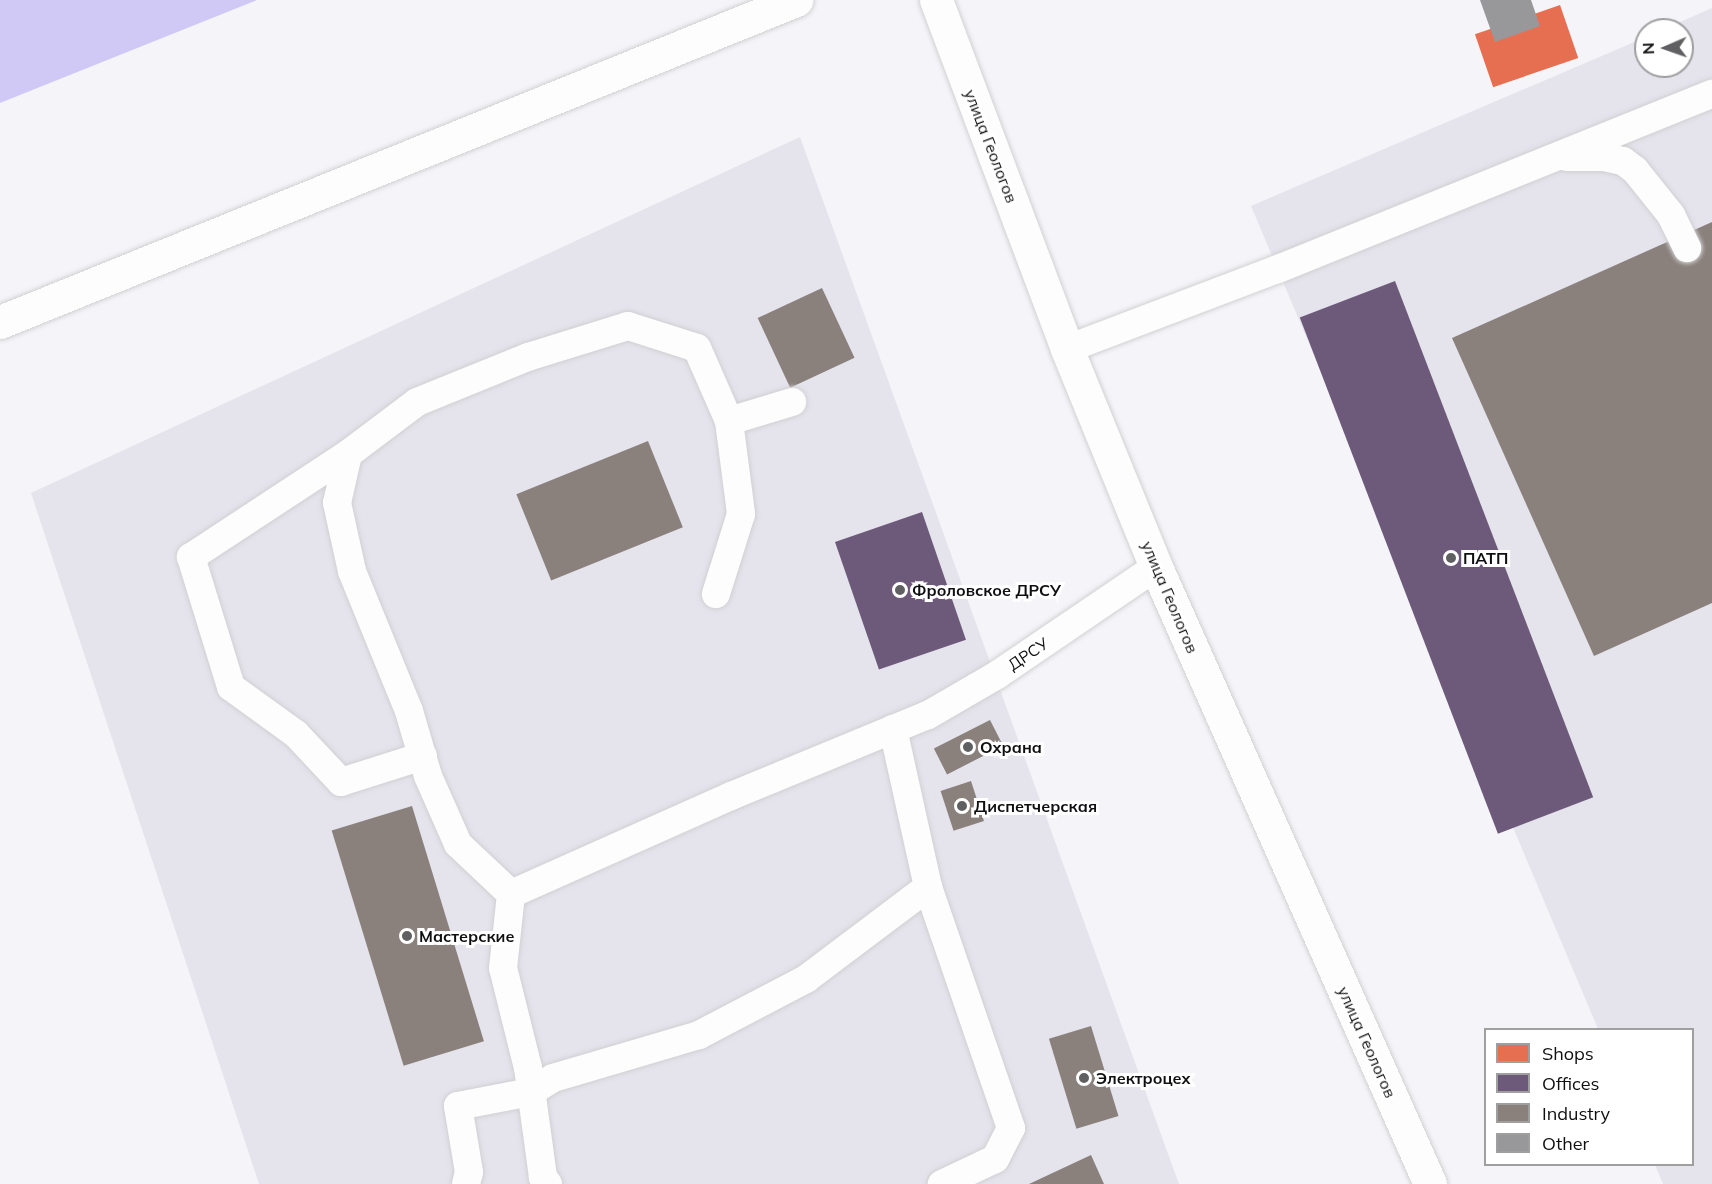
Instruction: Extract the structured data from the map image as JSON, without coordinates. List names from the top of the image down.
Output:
{
  "streets": {
    "street": ["улица Геологов"],
    "lane": ["ДРСУ"]
  },
  "crossings": [
    ["улица Геологов", "ДРСУ"]
  ],
  "places": [
    "ПАТП",
    "Фроловское ДРСУ",
    "Охрана",
    "Диспетчерская",
    "Мастерские",
    "Электроцех"
  ],
  "legend": [
    "Shops",
    "Offices",
    "Industry",
    "Other"
  ],
  "north": "left"
}
